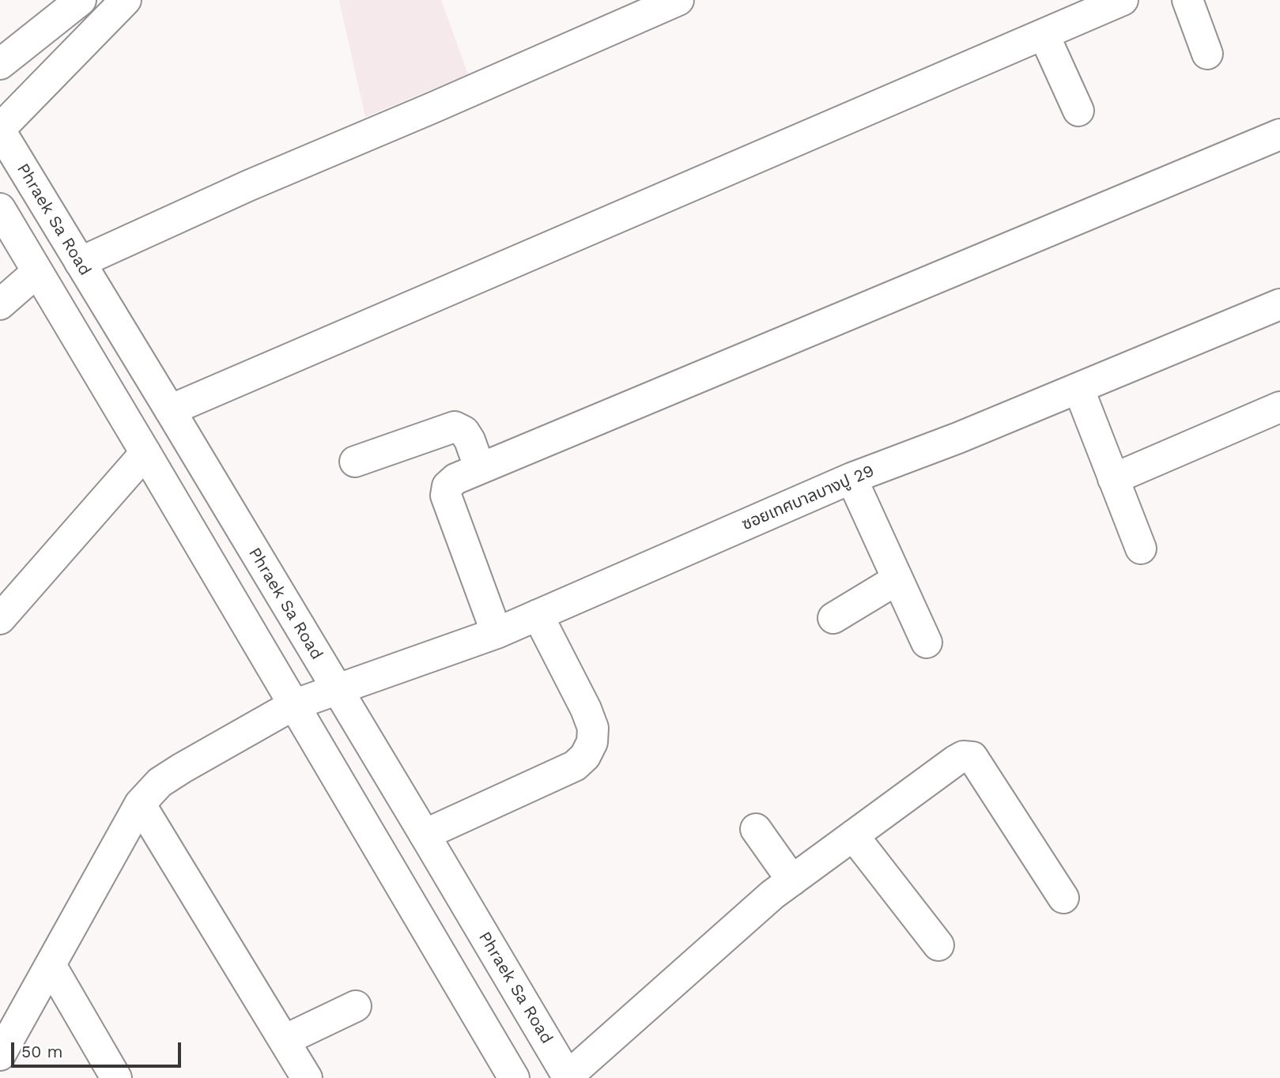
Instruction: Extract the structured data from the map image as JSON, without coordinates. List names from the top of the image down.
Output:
{
  "streets": {
    "street": ["Phraek Sa Road", "ซอยเทศบาลบางปู 29"]
  },
  "crossings": [
    ["Phraek Sa Road", "ซอยเทศบาลบางปู 29"]
  ],
  "scale_bar": "50 m"
}
